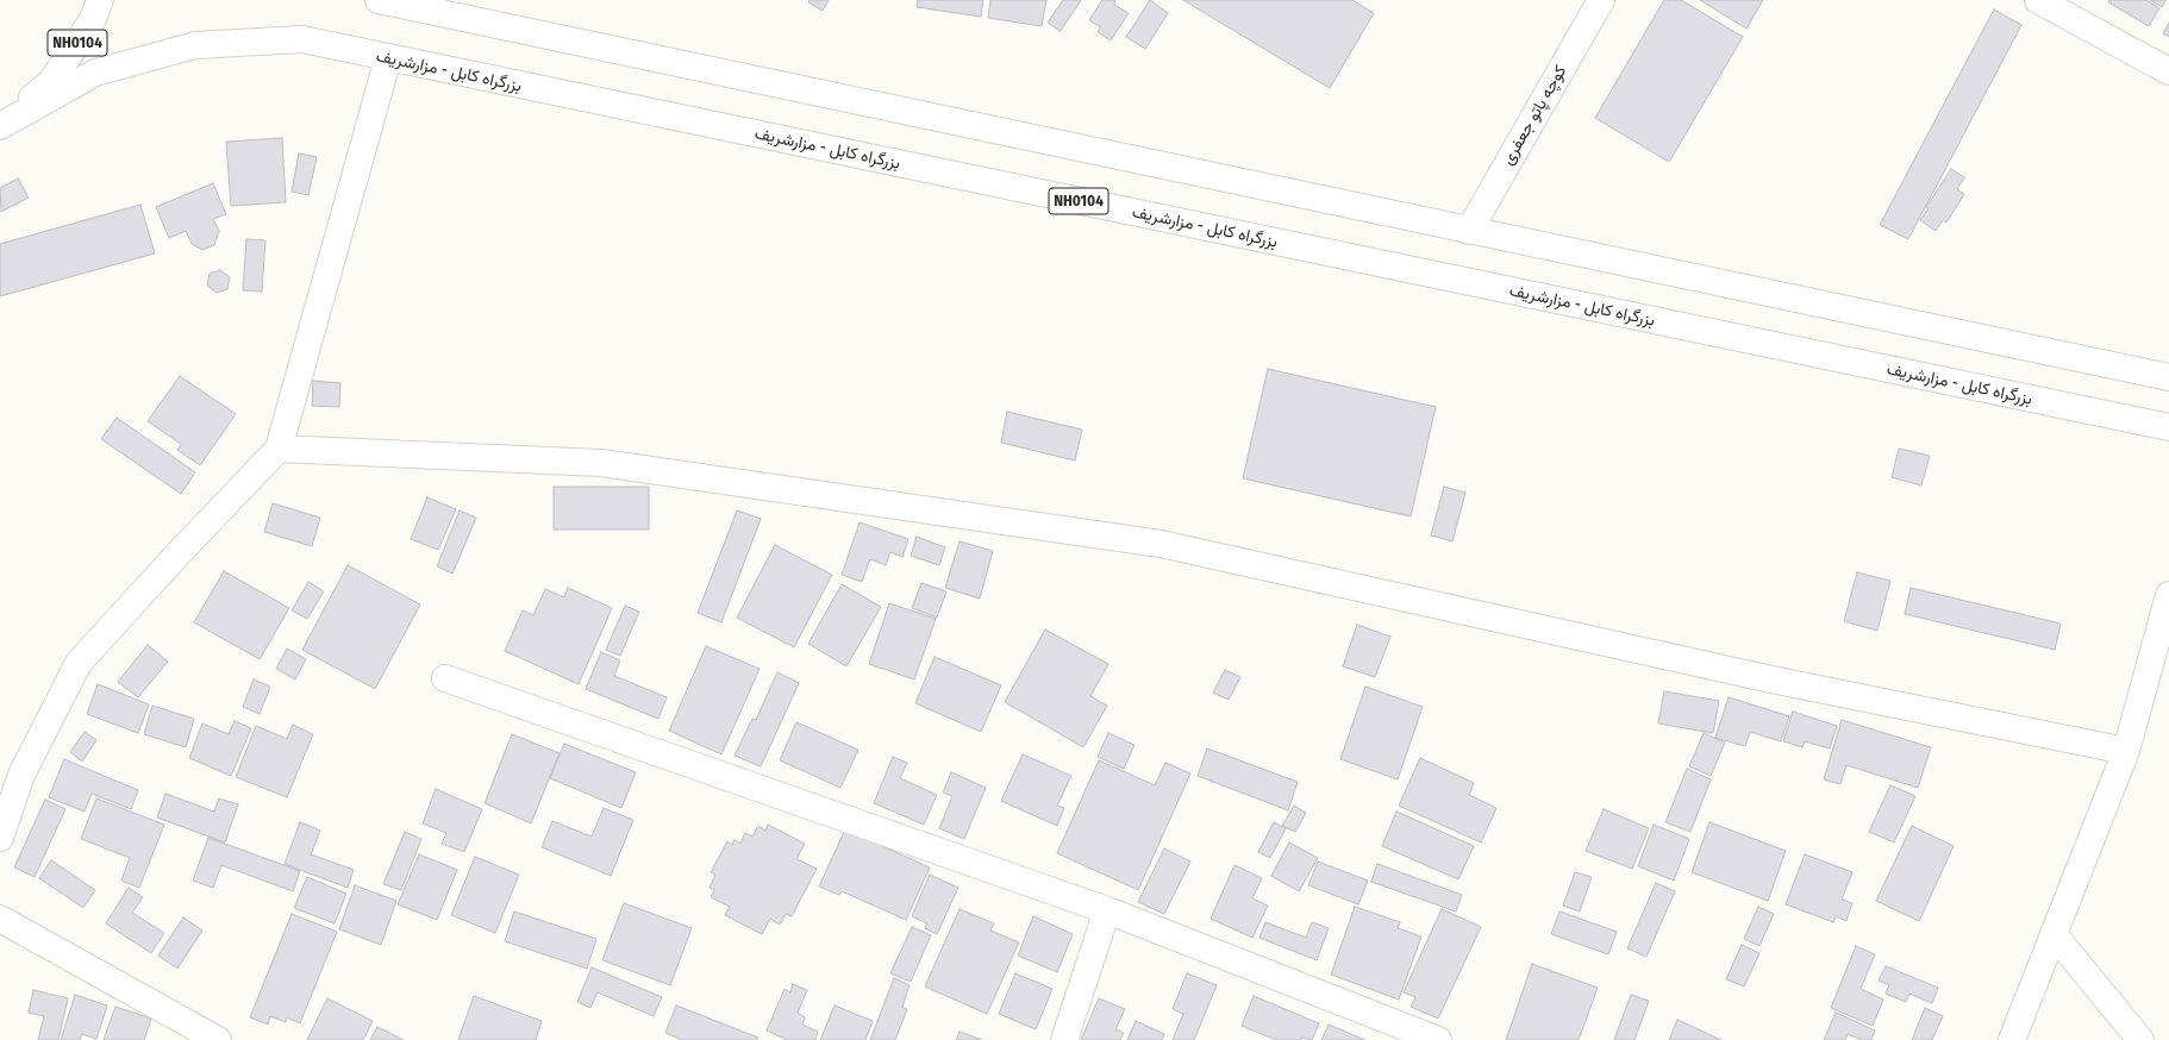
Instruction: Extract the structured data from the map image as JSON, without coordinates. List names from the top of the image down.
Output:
{
  "streets": {
    "main road": ["NH0104", "بزرگراه کابل - مزارشریف", "کوچه پاتو جعفری"]
  },
  "crossings": [
    ["NH0104", "بزرگراه کابل - مزارشریف"]
  ]
}
